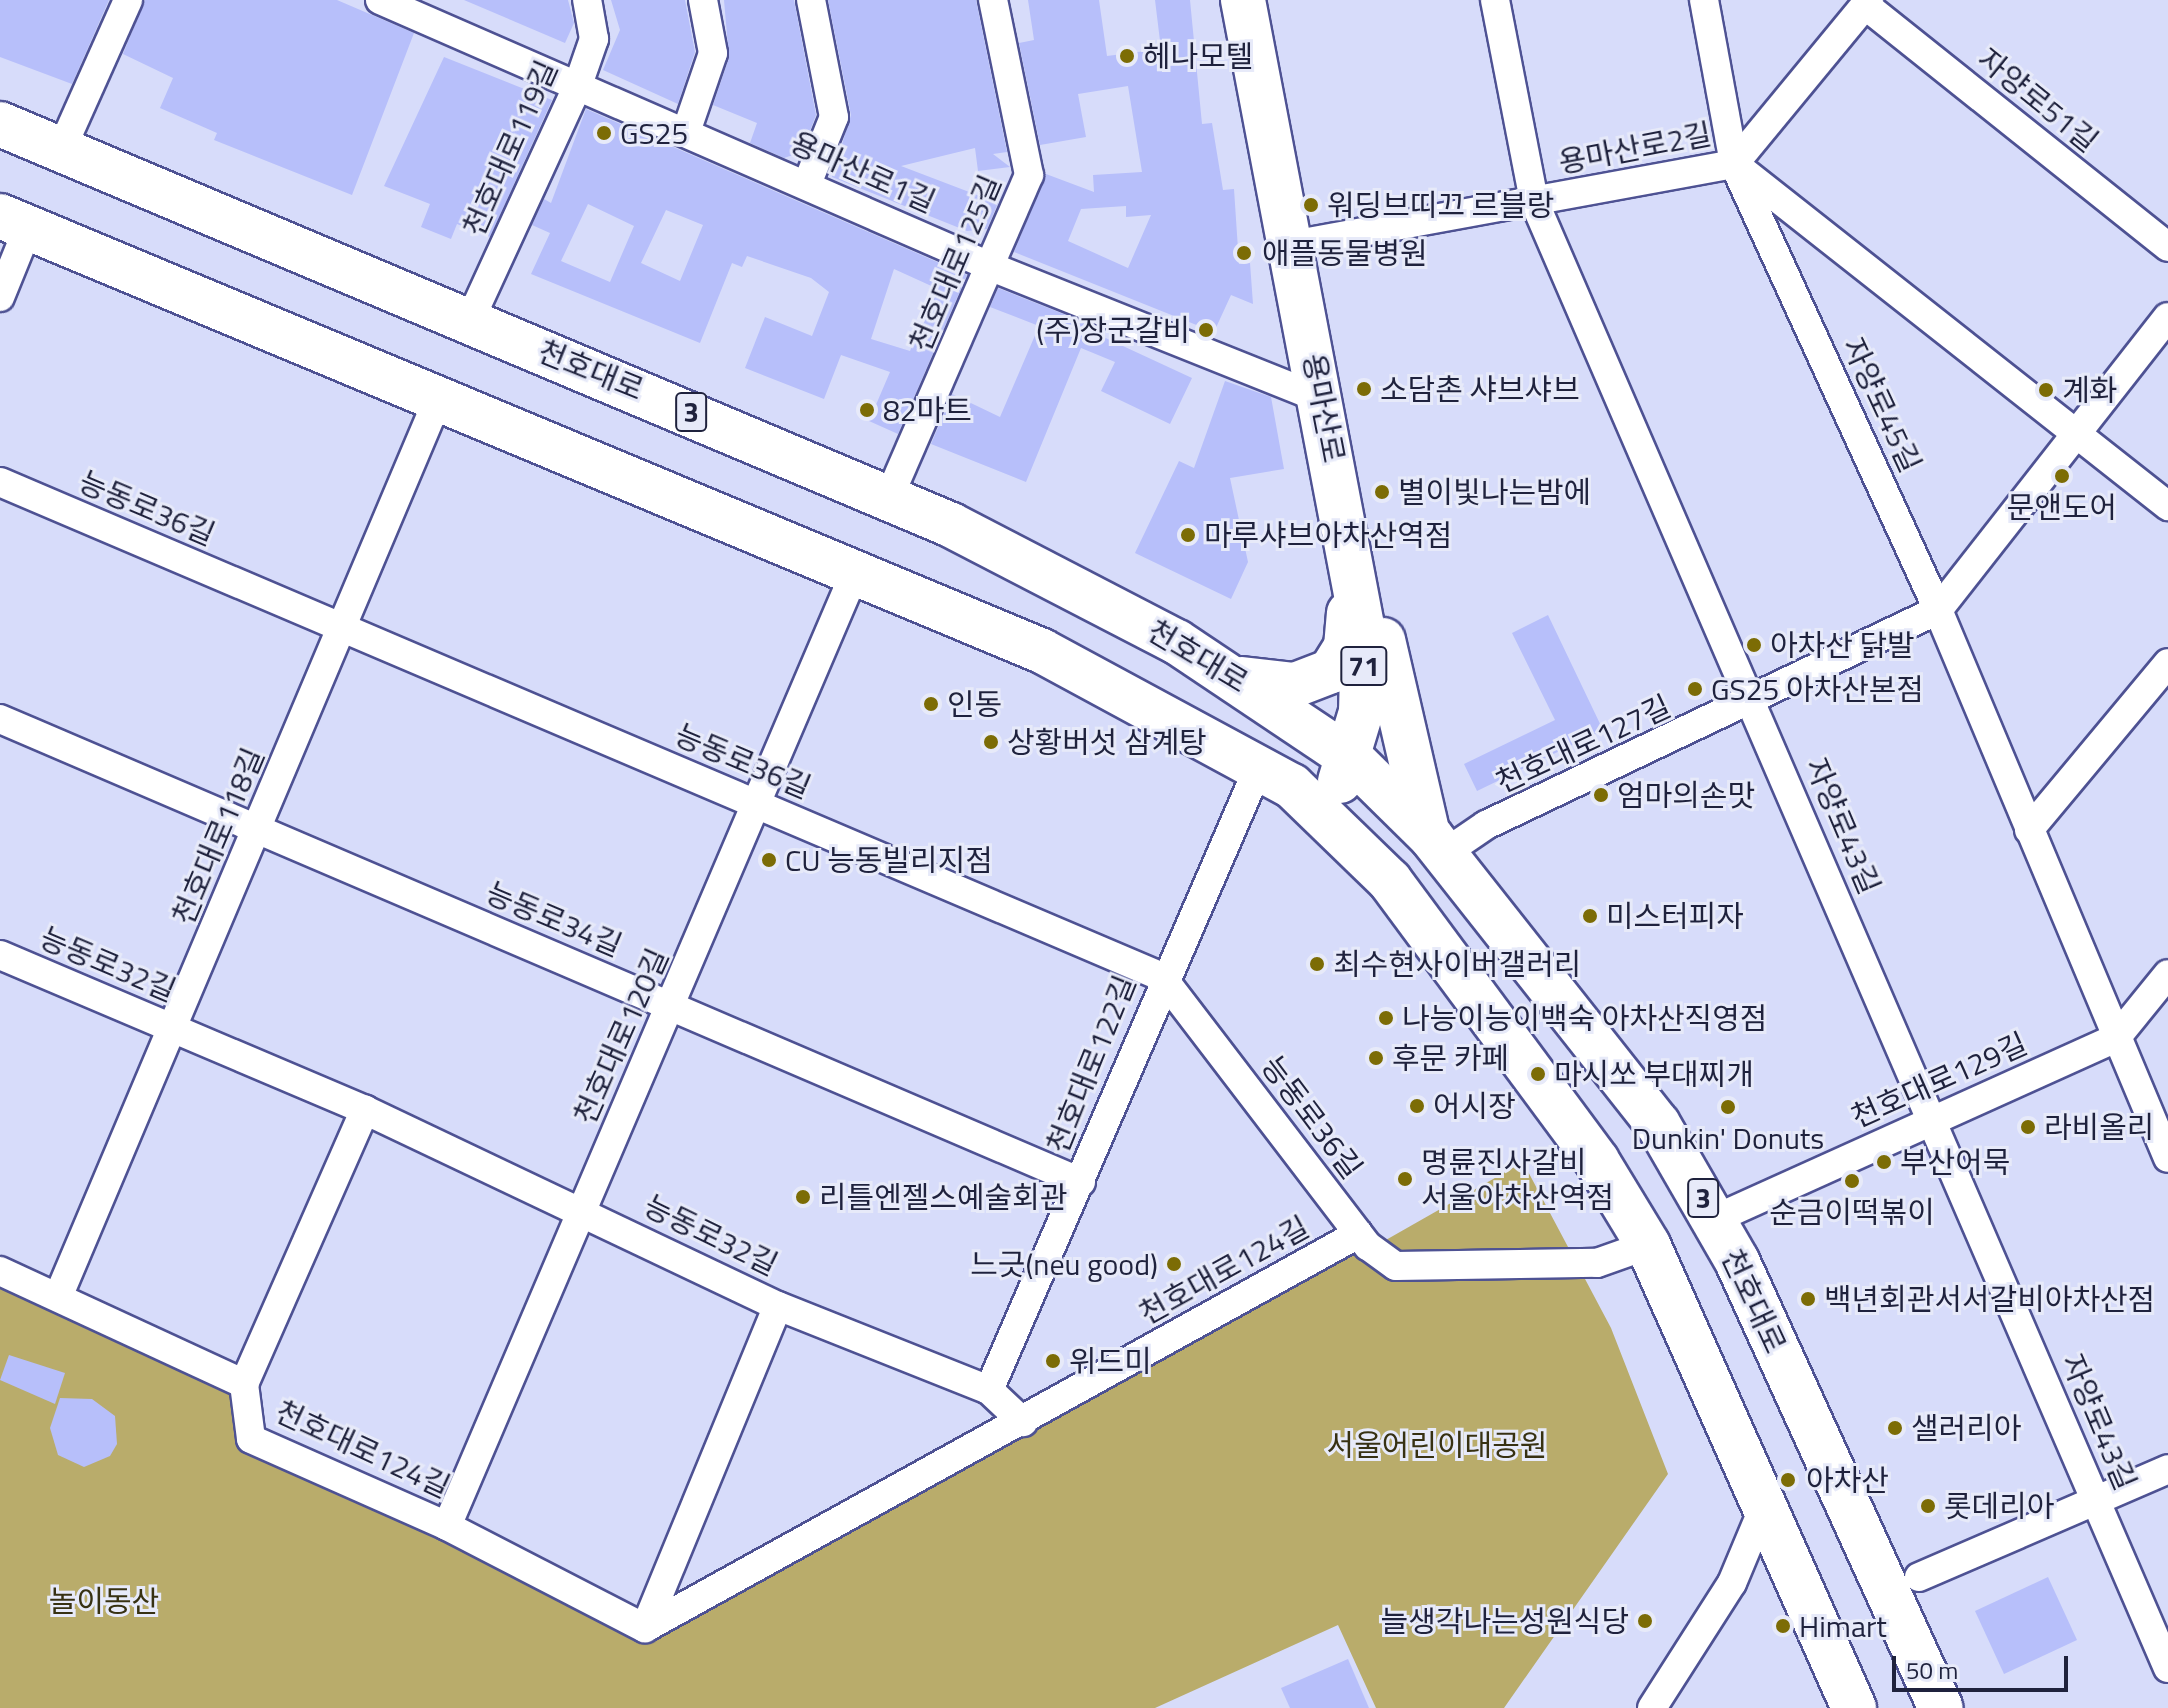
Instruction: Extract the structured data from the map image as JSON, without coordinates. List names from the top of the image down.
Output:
{
  "streets": {
    "main road": [
      "천호대로",
      "용마산로",
      "3",
      "71"
    ],
    "street": [
      "자양로51길",
      "천호대로119길",
      "용마산로2길",
      "용마산로1길",
      "천호대로125길",
      "자양로45길",
      "능동로36길",
      "천호대로127길",
      "자양로43길",
      "천호대로118길",
      "능동로34길",
      "능동로32길",
      "천호대로120길",
      "천호대로122길",
      "천호대로129길",
      "천호대로124길"
    ]
  },
  "crossings": [
    ["자양로51길", "용마산로2길"],
    ["천호대로119길", "용마산로1길"],
    ["천호대로119길", "천호대로"],
    ["용마산로2길", "자양로45길"],
    ["용마산로2길", "용마산로"],
    ["용마산로2길", "자양로43길"],
    ["용마산로1길", "천호대로125길"],
    ["용마산로1길", "용마산로"],
    ["천호대로125길", "천호대로"],
    ["천호대로", "용마산로"],
    ["천호대로", "천호대로127길"],
    ["천호대로", "천호대로118길"],
    ["천호대로", "천호대로120길"],
    ["천호대로", "천호대로122길"],
    ["천호대로", "천호대로129길"],
    ["천호대로", "천호대로124길"],
    ["자양로45길", "천호대로127길"],
    ["자양로45길", "천호대로129길"],
    ["능동로36길", "천호대로118길"],
    ["능동로36길", "천호대로120길"],
    ["능동로36길", "천호대로122길"],
    ["능동로36길", "천호대로124길"],
    ["천호대로127길", "자양로43길"],
    ["자양로43길", "천호대로129길"],
    ["천호대로118길", "능동로34길"],
    ["천호대로118길", "능동로32길"],
    ["천호대로118길", "천호대로124길"],
    ["능동로34길", "천호대로120길"],
    ["능동로34길", "천호대로122길"],
    ["능동로32길", "천호대로120길"],
    ["능동로32길", "천호대로122길"],
    ["능동로32길", "천호대로124길"],
    ["천호대로120길", "천호대로124길"]
  ],
  "parks": ["서울어린이대공원", "놀이동산"],
  "places": [
    "헤나모텔",
    "GS25",
    "워딩브띠끄 르블랑",
    "애플동물병원",
    "(주)장군갈비",
    "소담촌 샤브샤브",
    "계화",
    "82마트",
    "문앤도어",
    "별이빛나는밤에",
    "마루샤브아차산역점",
    "아차산 닭발",
    "GS25 아차산본점",
    "인동",
    "상황버섯 삼계탕",
    "엄마의손맛",
    "CU 능동빌리지점",
    "미스터피자",
    "최수현사이버갤러리",
    "나능이능이백숙 아차산직영점",
    "후문 카페",
    "마시쏘 부대찌개",
    "어시장",
    "Dunkin' Donuts",
    "라비올리",
    "부산어묵",
    "명륜진사갈비 서울아차산역점",
    "순금이떡볶이",
    "리틀엔젤스예술회관",
    "느긋(neu good)",
    "백년회관서서갈비아차산점",
    "위드미",
    "샐러리아",
    "아차산",
    "롯데리아",
    "늘생각나는성원식당",
    "Himart"
  ],
  "scale_bar": "50 m"
}
